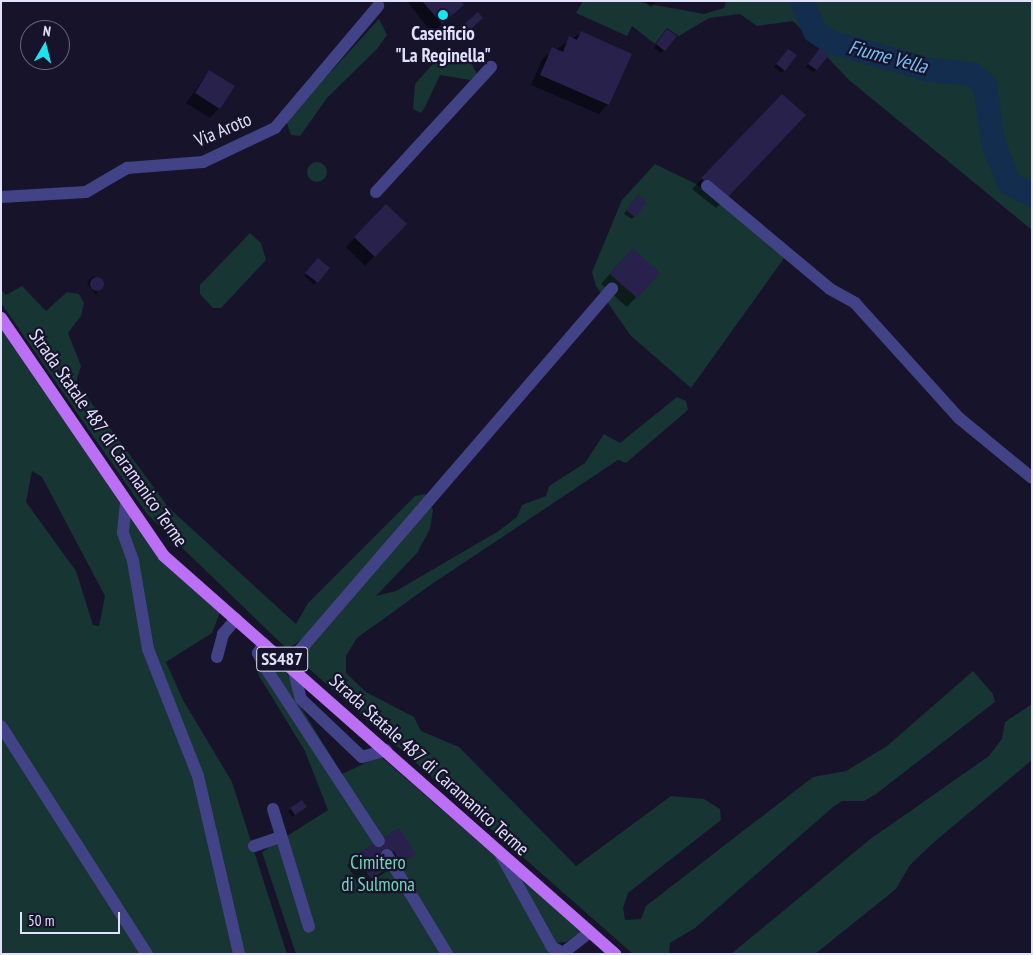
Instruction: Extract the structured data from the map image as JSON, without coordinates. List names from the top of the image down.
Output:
{
  "streets": {
    "main road": ["Strada Statale 487 di Caramanico Terme", "SS487"],
    "street": ["Via Aroto"]
  },
  "water": ["Fiume Vella"],
  "parks": ["Cimitero di Sulmona"],
  "places": ["Caseificio \"La Reginella\""],
  "scale_bar": "50 m",
  "north": "top"
}
